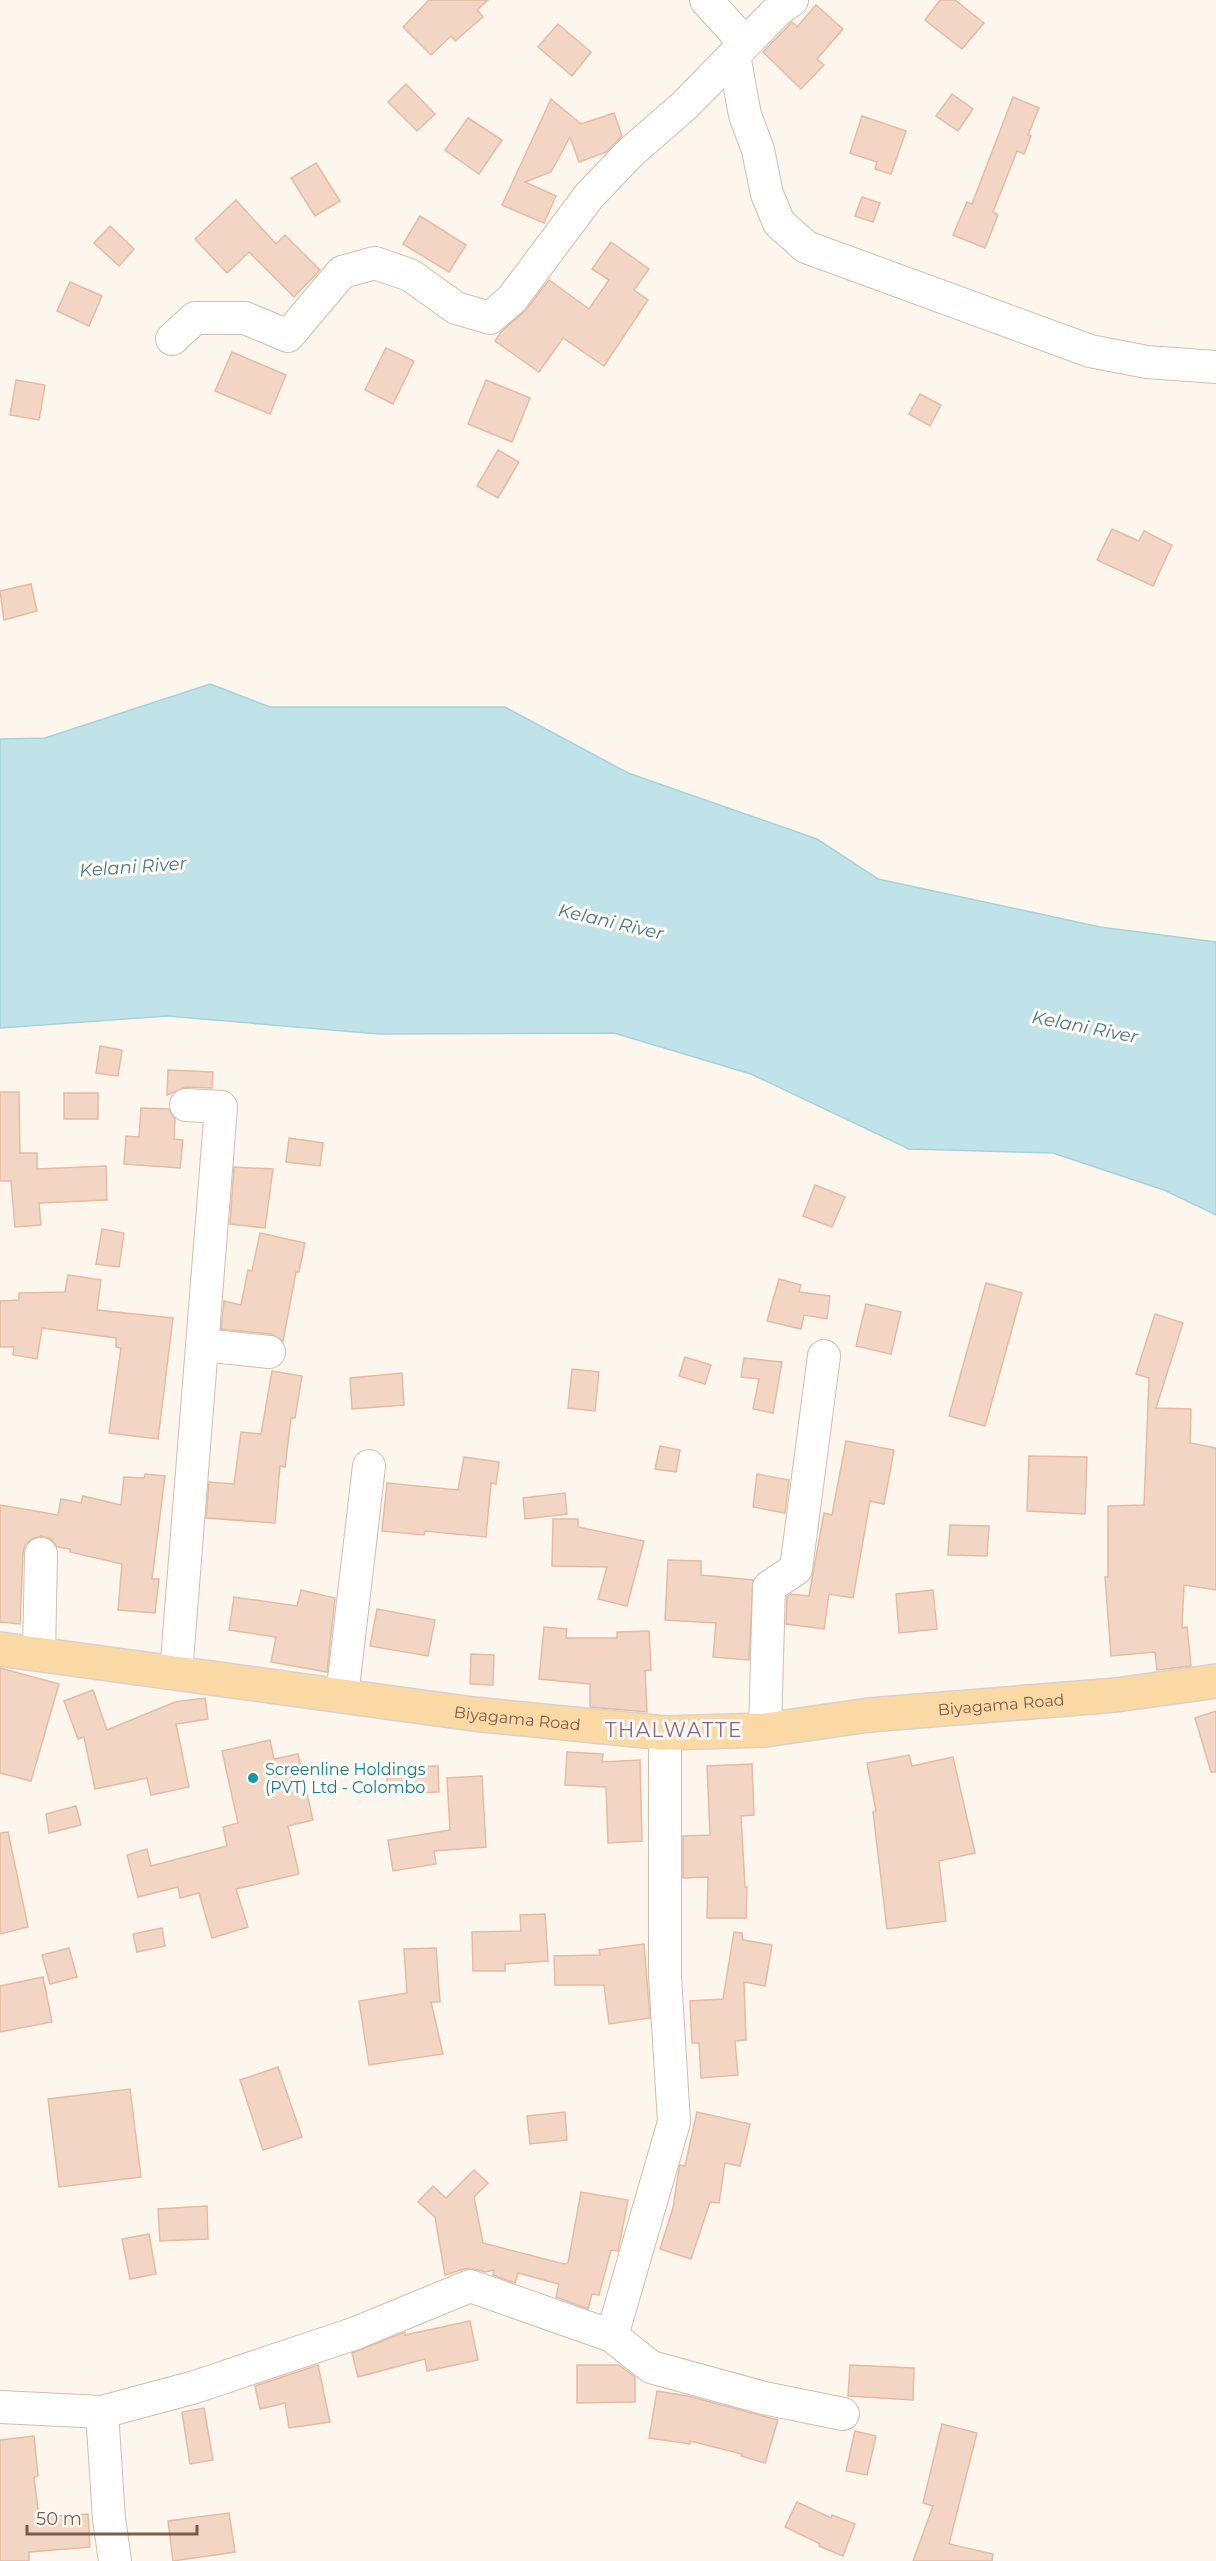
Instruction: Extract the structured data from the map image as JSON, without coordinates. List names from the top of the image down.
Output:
{
  "streets": {
    "main road": ["Biyagama Road"]
  },
  "districts": ["THALWATTE"],
  "water": ["Kelani River"],
  "places": ["Screenline Holdings (PVT) Ltd - Colombo"],
  "scale_bar": "50 m"
}
